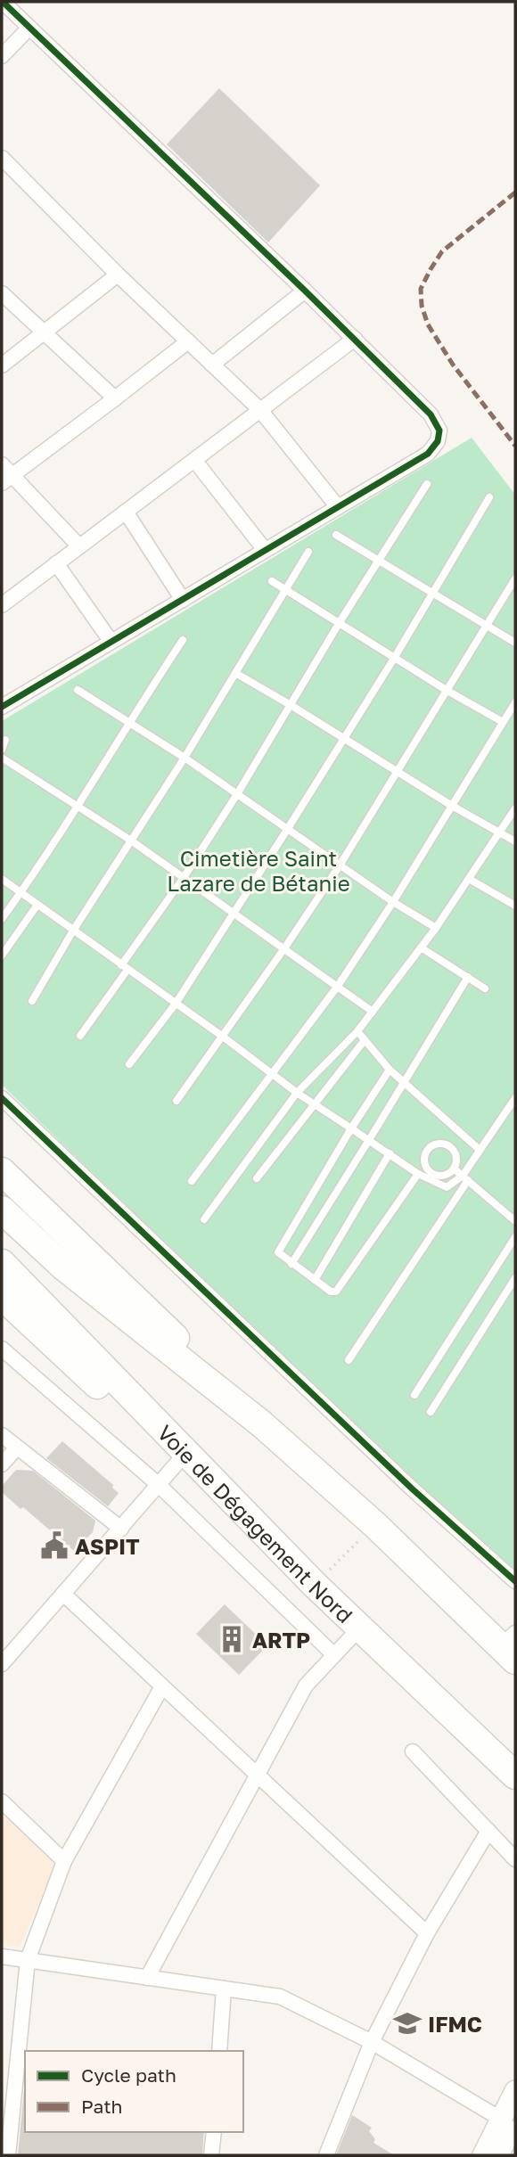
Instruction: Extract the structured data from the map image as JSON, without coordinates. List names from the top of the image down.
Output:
{
  "streets": {
    "highway": ["Voie de Dégagement Nord"]
  },
  "parks": ["Cimetière Saint Lazare de Bétanie"],
  "places": {
    "public building": ["ASPIT"],
    "building": ["ARTP"],
    "school or university": ["IFMC"]
  },
  "legend": ["Cycle path", "Path"]
}
